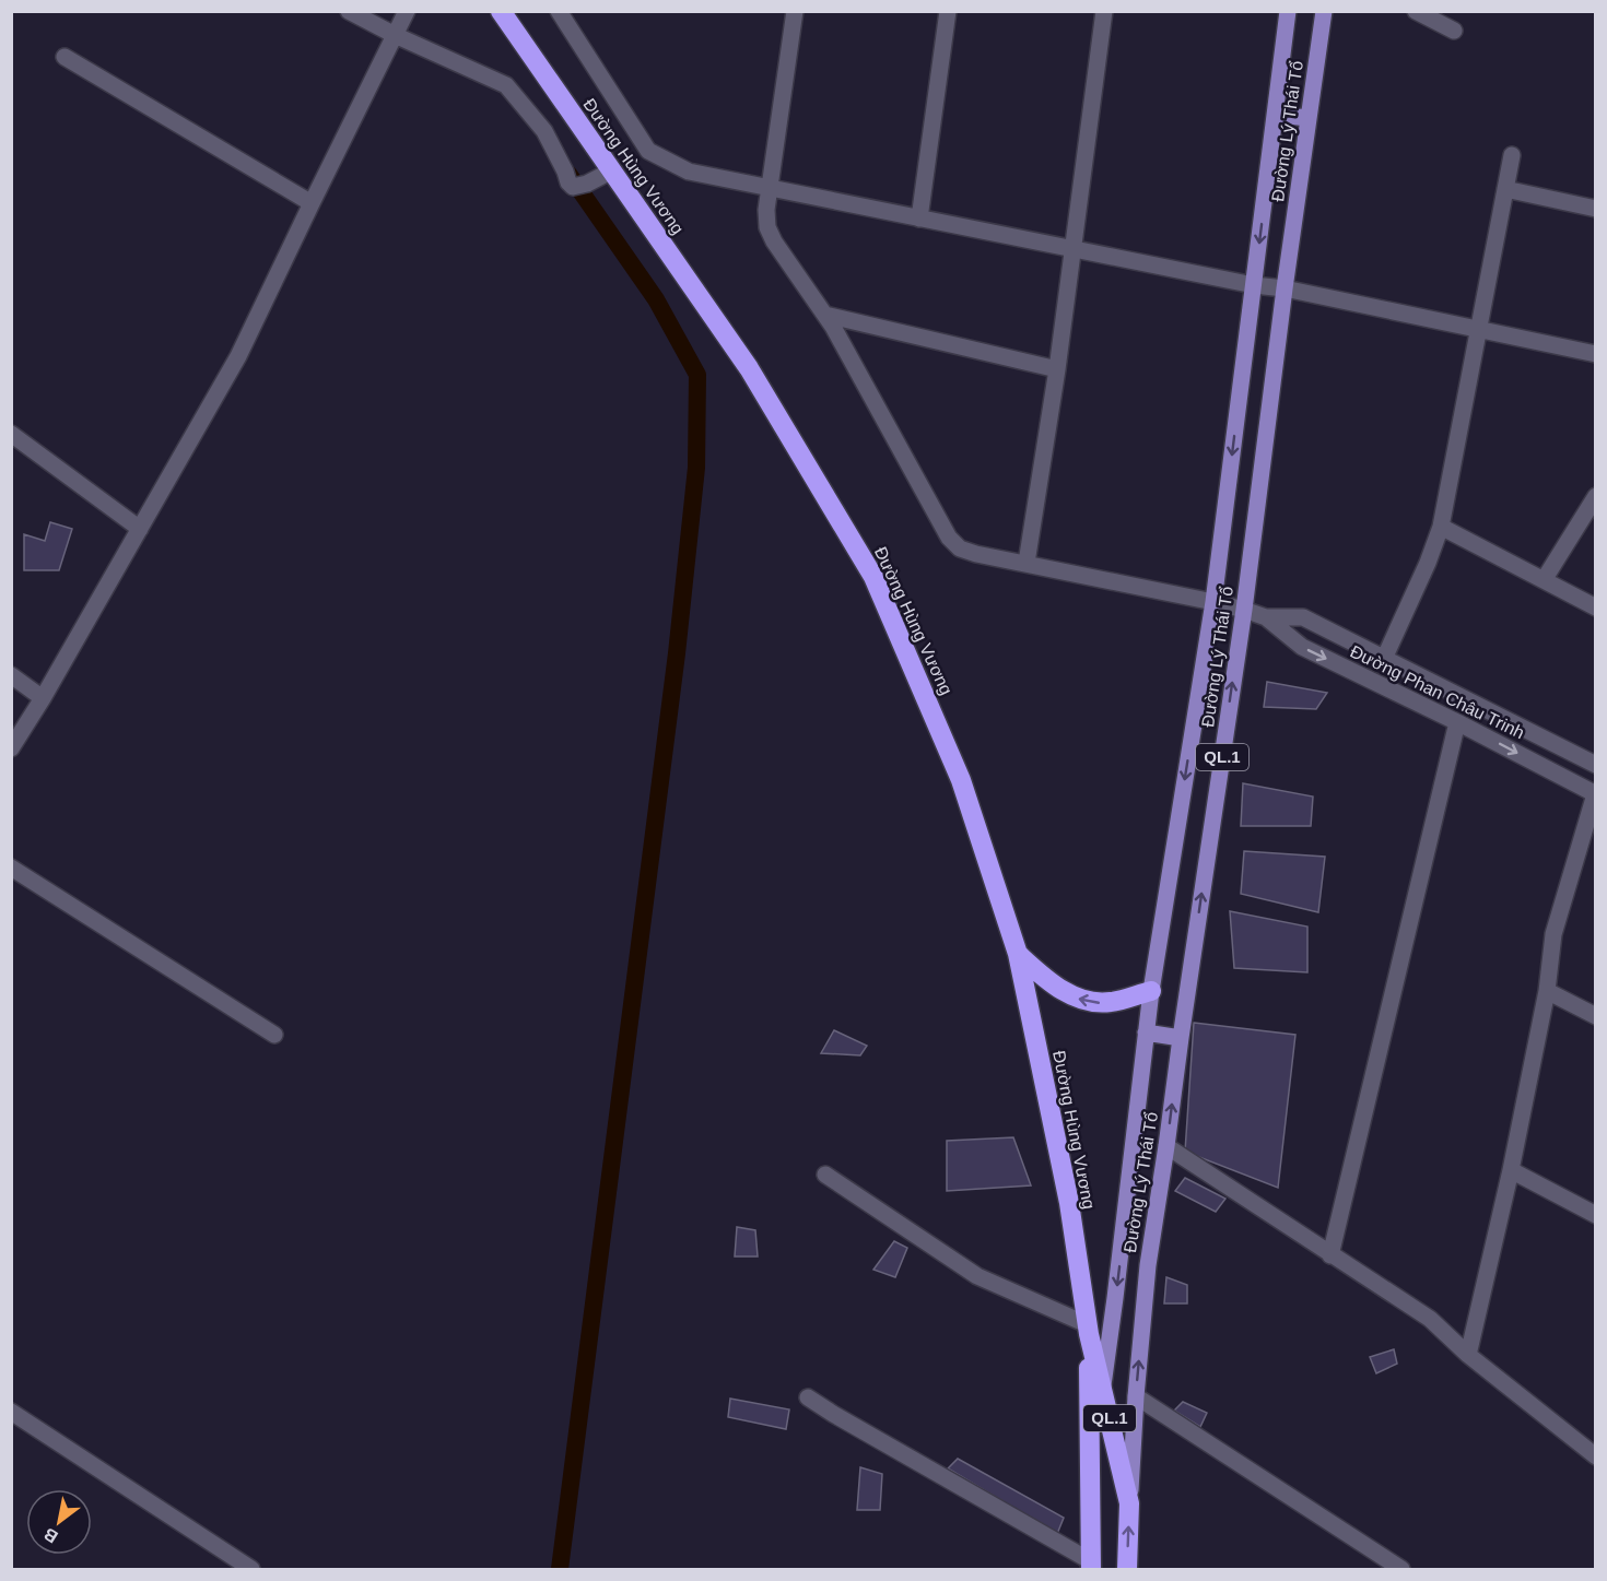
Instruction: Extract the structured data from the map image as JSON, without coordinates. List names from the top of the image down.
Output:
{
  "streets": {
    "highway": ["Đường Hùng Vương", "QL.1"],
    "main road": ["Đường Lý Thái Tổ"],
    "street": ["Đường Phan Châu Trinh"]
  },
  "crossings": [
    ["Đường Lý Thái Tổ", "Đường Hùng Vương"],
    ["Đường Lý Thái Tổ", "Đường Phan Châu Trinh"]
  ],
  "north": "bottom left"
}
